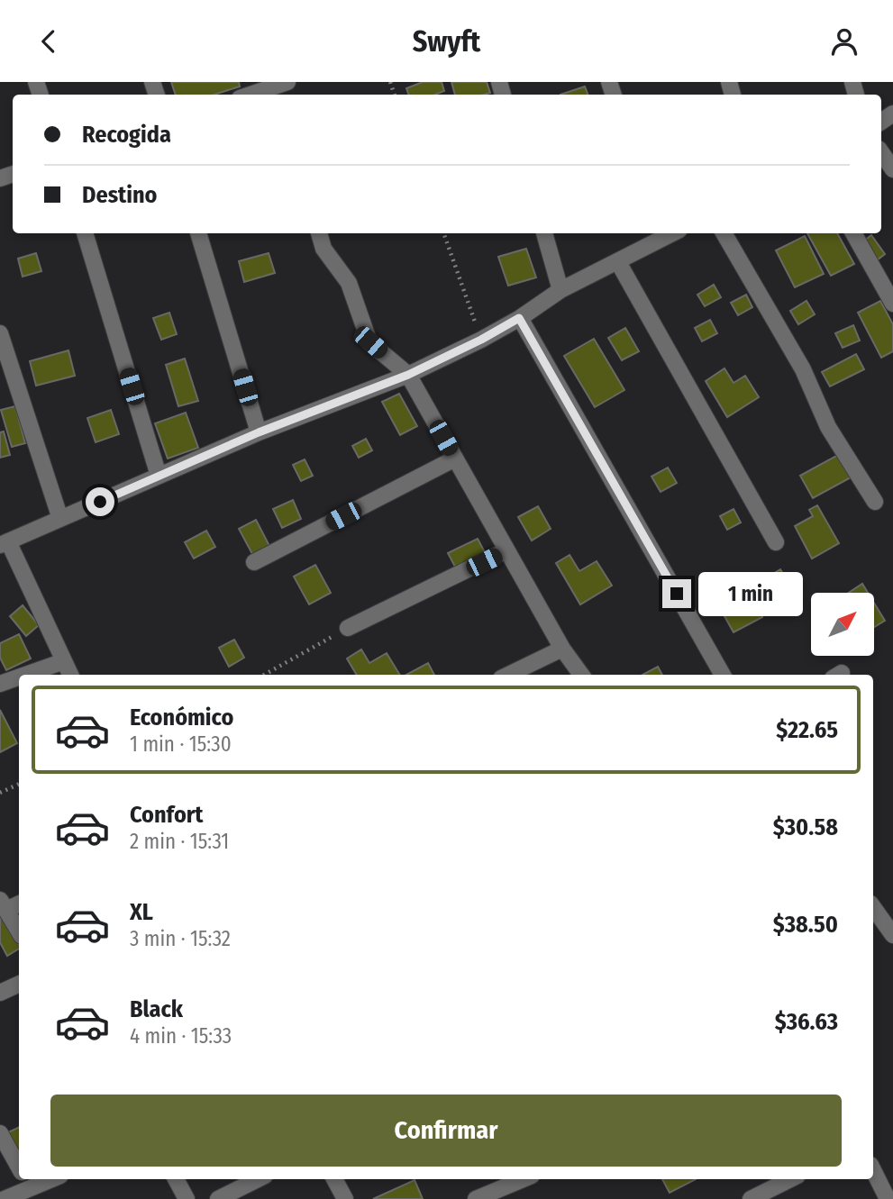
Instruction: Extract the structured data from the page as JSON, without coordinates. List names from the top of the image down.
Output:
{
  "north": "top right",
  "page": {
    "header": "Swyft",
    "banner": ["Recogida", "Destino"],
    "bubble": "1 min",
    "list": [
      {
        "name": "Económico",
        "note": "1 min · 15:30",
        "value": "$22.65"
      },
      {
        "name": "Confort",
        "note": "2 min · 15:31",
        "value": "$30.58"
      },
      {
        "name": "XL",
        "note": "3 min · 15:32",
        "value": "$38.50"
      },
      {
        "name": "Black",
        "note": "4 min · 15:33",
        "value": "$36.63"
      }
    ],
    "buttons": "Confirmar"
  }
}
